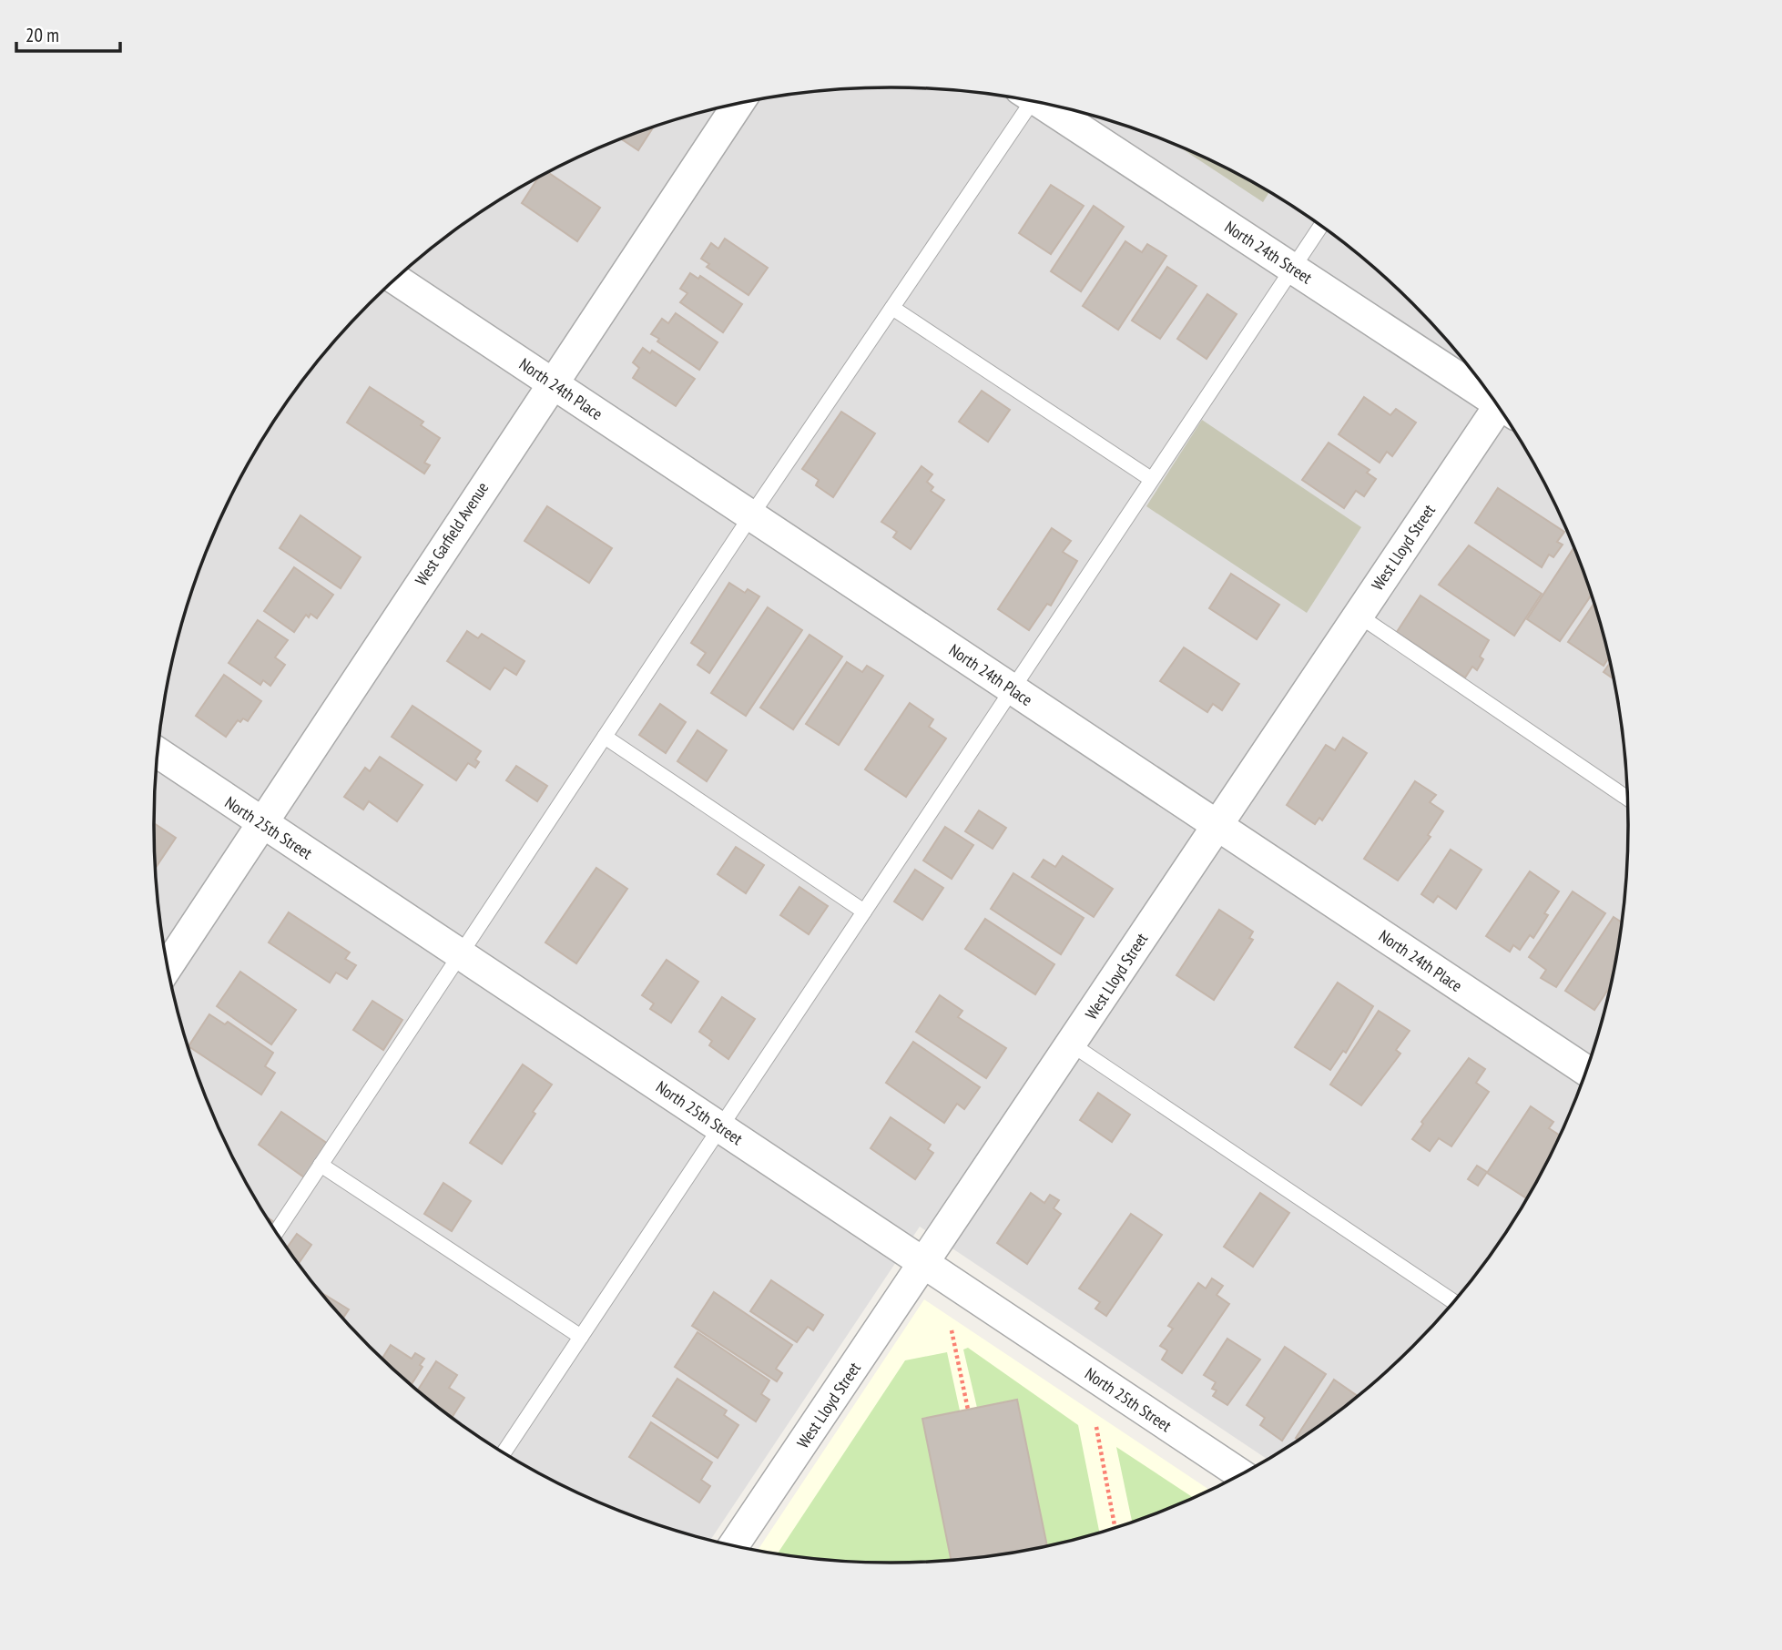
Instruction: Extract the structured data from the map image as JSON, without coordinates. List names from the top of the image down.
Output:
{
  "streets": {
    "street": [
      "North 24th Street",
      "North 24th Place",
      "West Garfield Avenue",
      "West Lloyd Street",
      "North 25th Street"
    ]
  },
  "crossings": [
    ["North 24th Place", "West Garfield Avenue"],
    ["North 24th Place", "West Lloyd Street"],
    ["West Garfield Avenue", "North 25th Street"],
    ["West Lloyd Street", "North 25th Street"]
  ],
  "scale_bar": "20 m"
}
